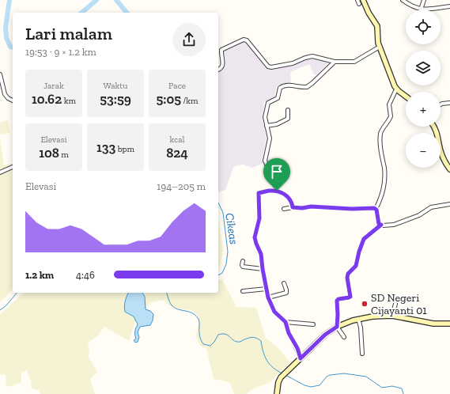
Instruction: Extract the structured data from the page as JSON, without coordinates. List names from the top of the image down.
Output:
{
  "water": ["Cikeas"],
  "places": ["SD Negeri Cijayanti 01"],
  "page": {
    "map_buttons": ["+", "−"],
    "heading": ["Lari malam", "19:53 · 9 × 1.2 km"],
    "stats": [
      ["Jarak", "10.62 km"],
      ["Waktu", "53:59"],
      ["Pace", "5:05 /km"],
      ["Elevasi", "108 m"],
      ["133 bpm"],
      ["kcal", "824"]
    ],
    "chart": ["Elevasi", "194–205 m"],
    "list": [
      {
        "name": "1.2 km",
        "note": "4:46"
      }
    ]
  }
}
